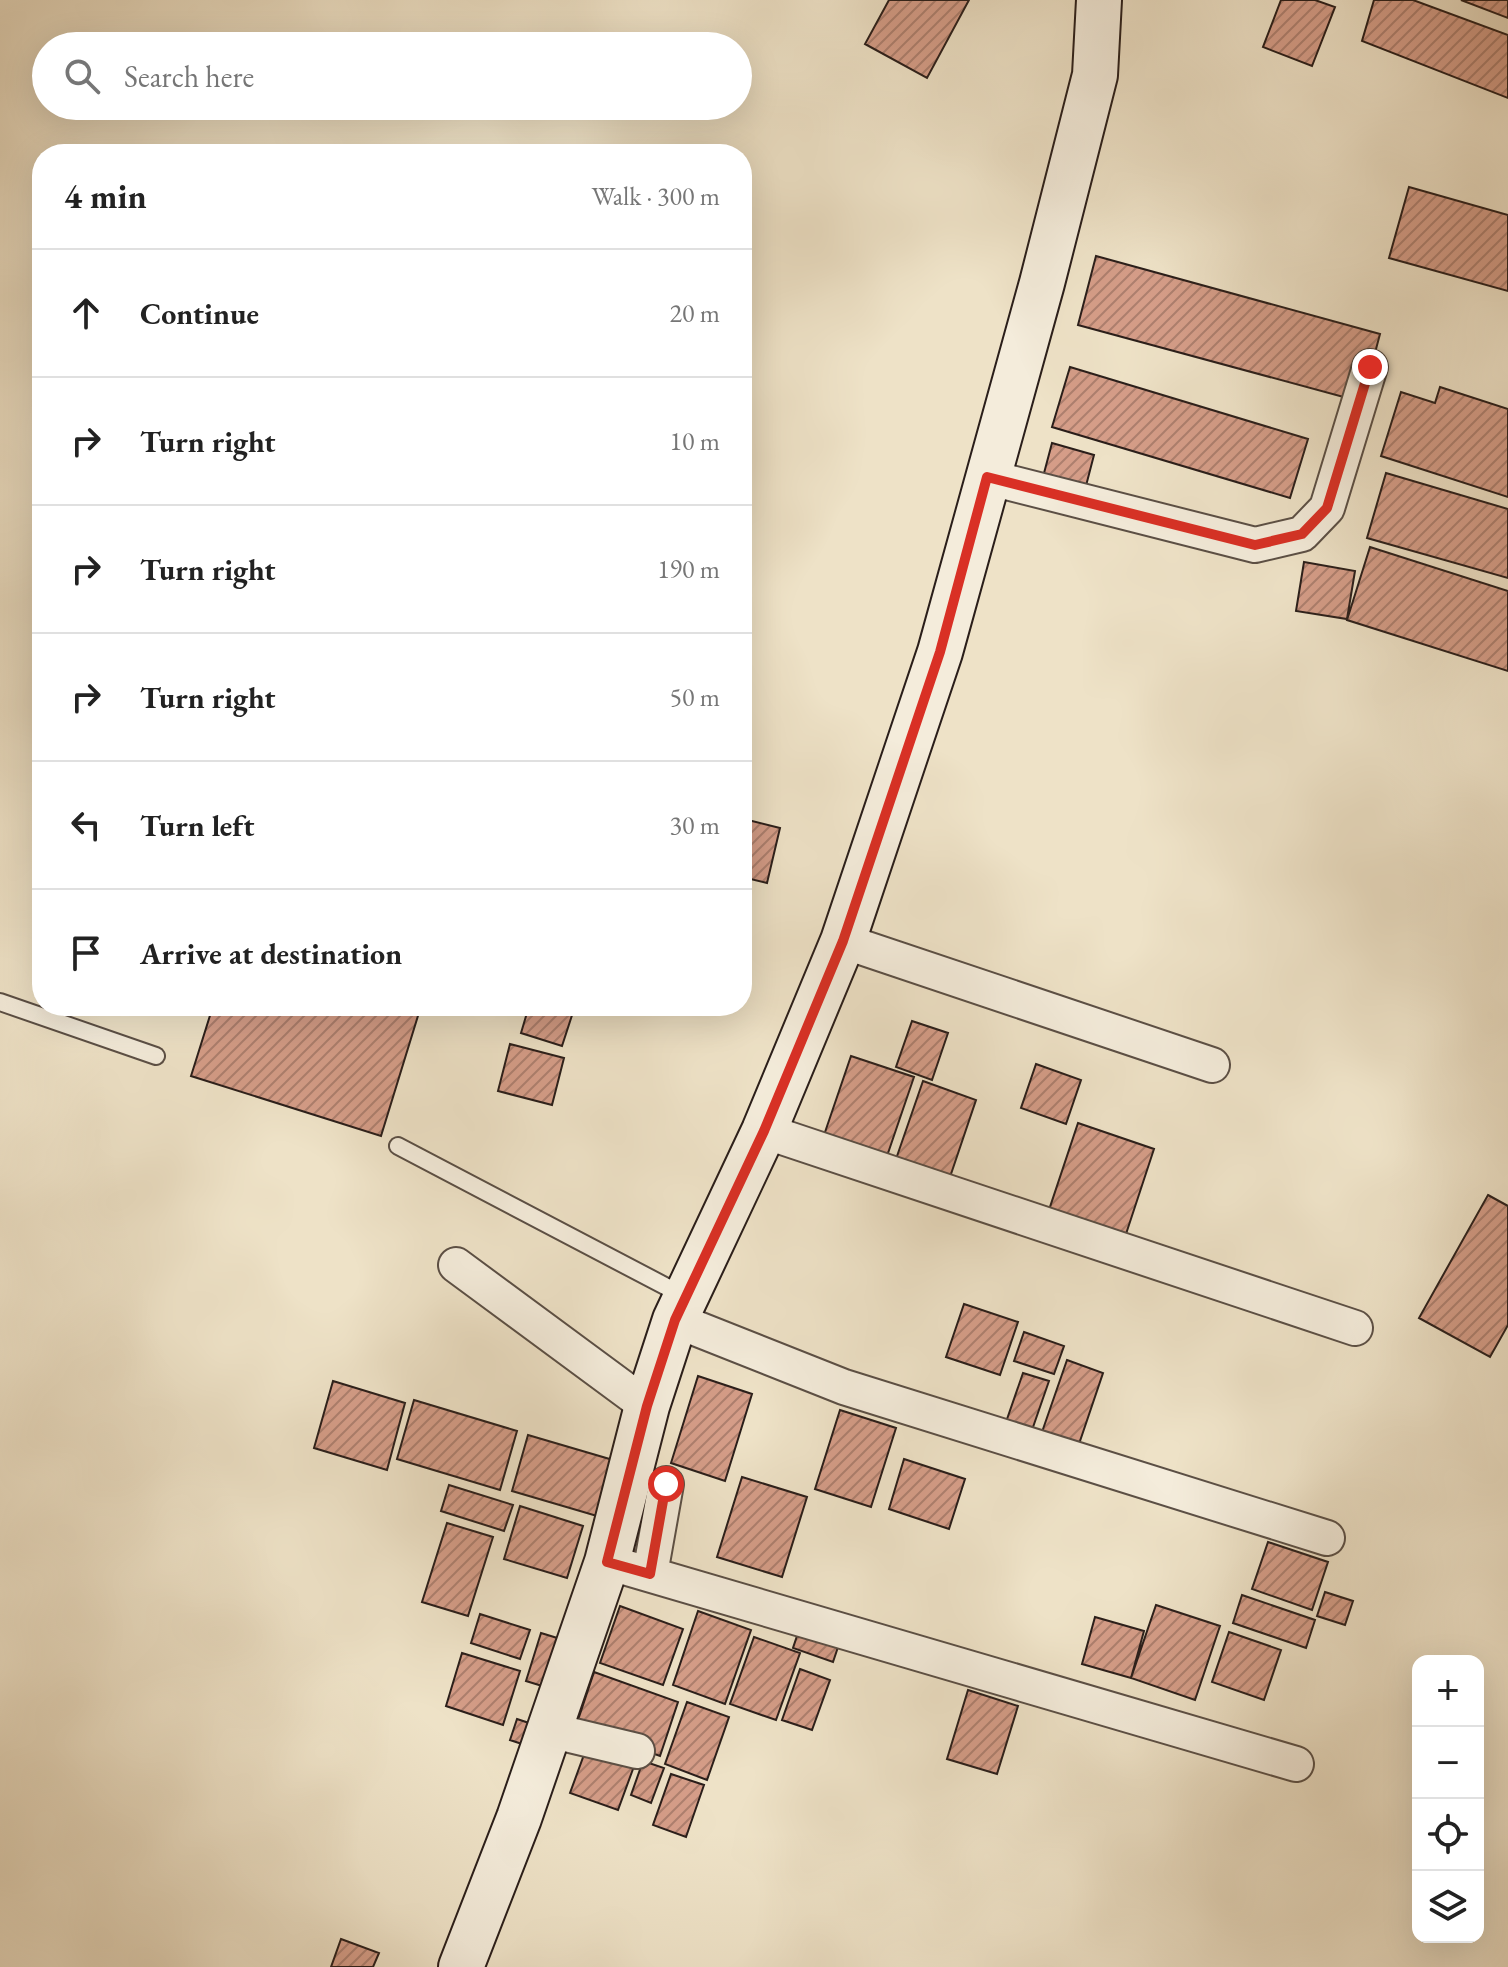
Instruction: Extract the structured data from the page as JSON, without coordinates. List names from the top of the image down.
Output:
{
  "page": {
    "search": "Search here",
    "heading": ["4 min", "Walk · 300 m"],
    "list": [
      ["Continue", "20 m"],
      ["Turn right", "10 m"],
      ["Turn right", "190 m"],
      ["Turn right", "50 m"],
      ["Turn left", "30 m"],
      "Arrive at destination"
    ],
    "map_buttons": ["+", "−"]
  }
}
